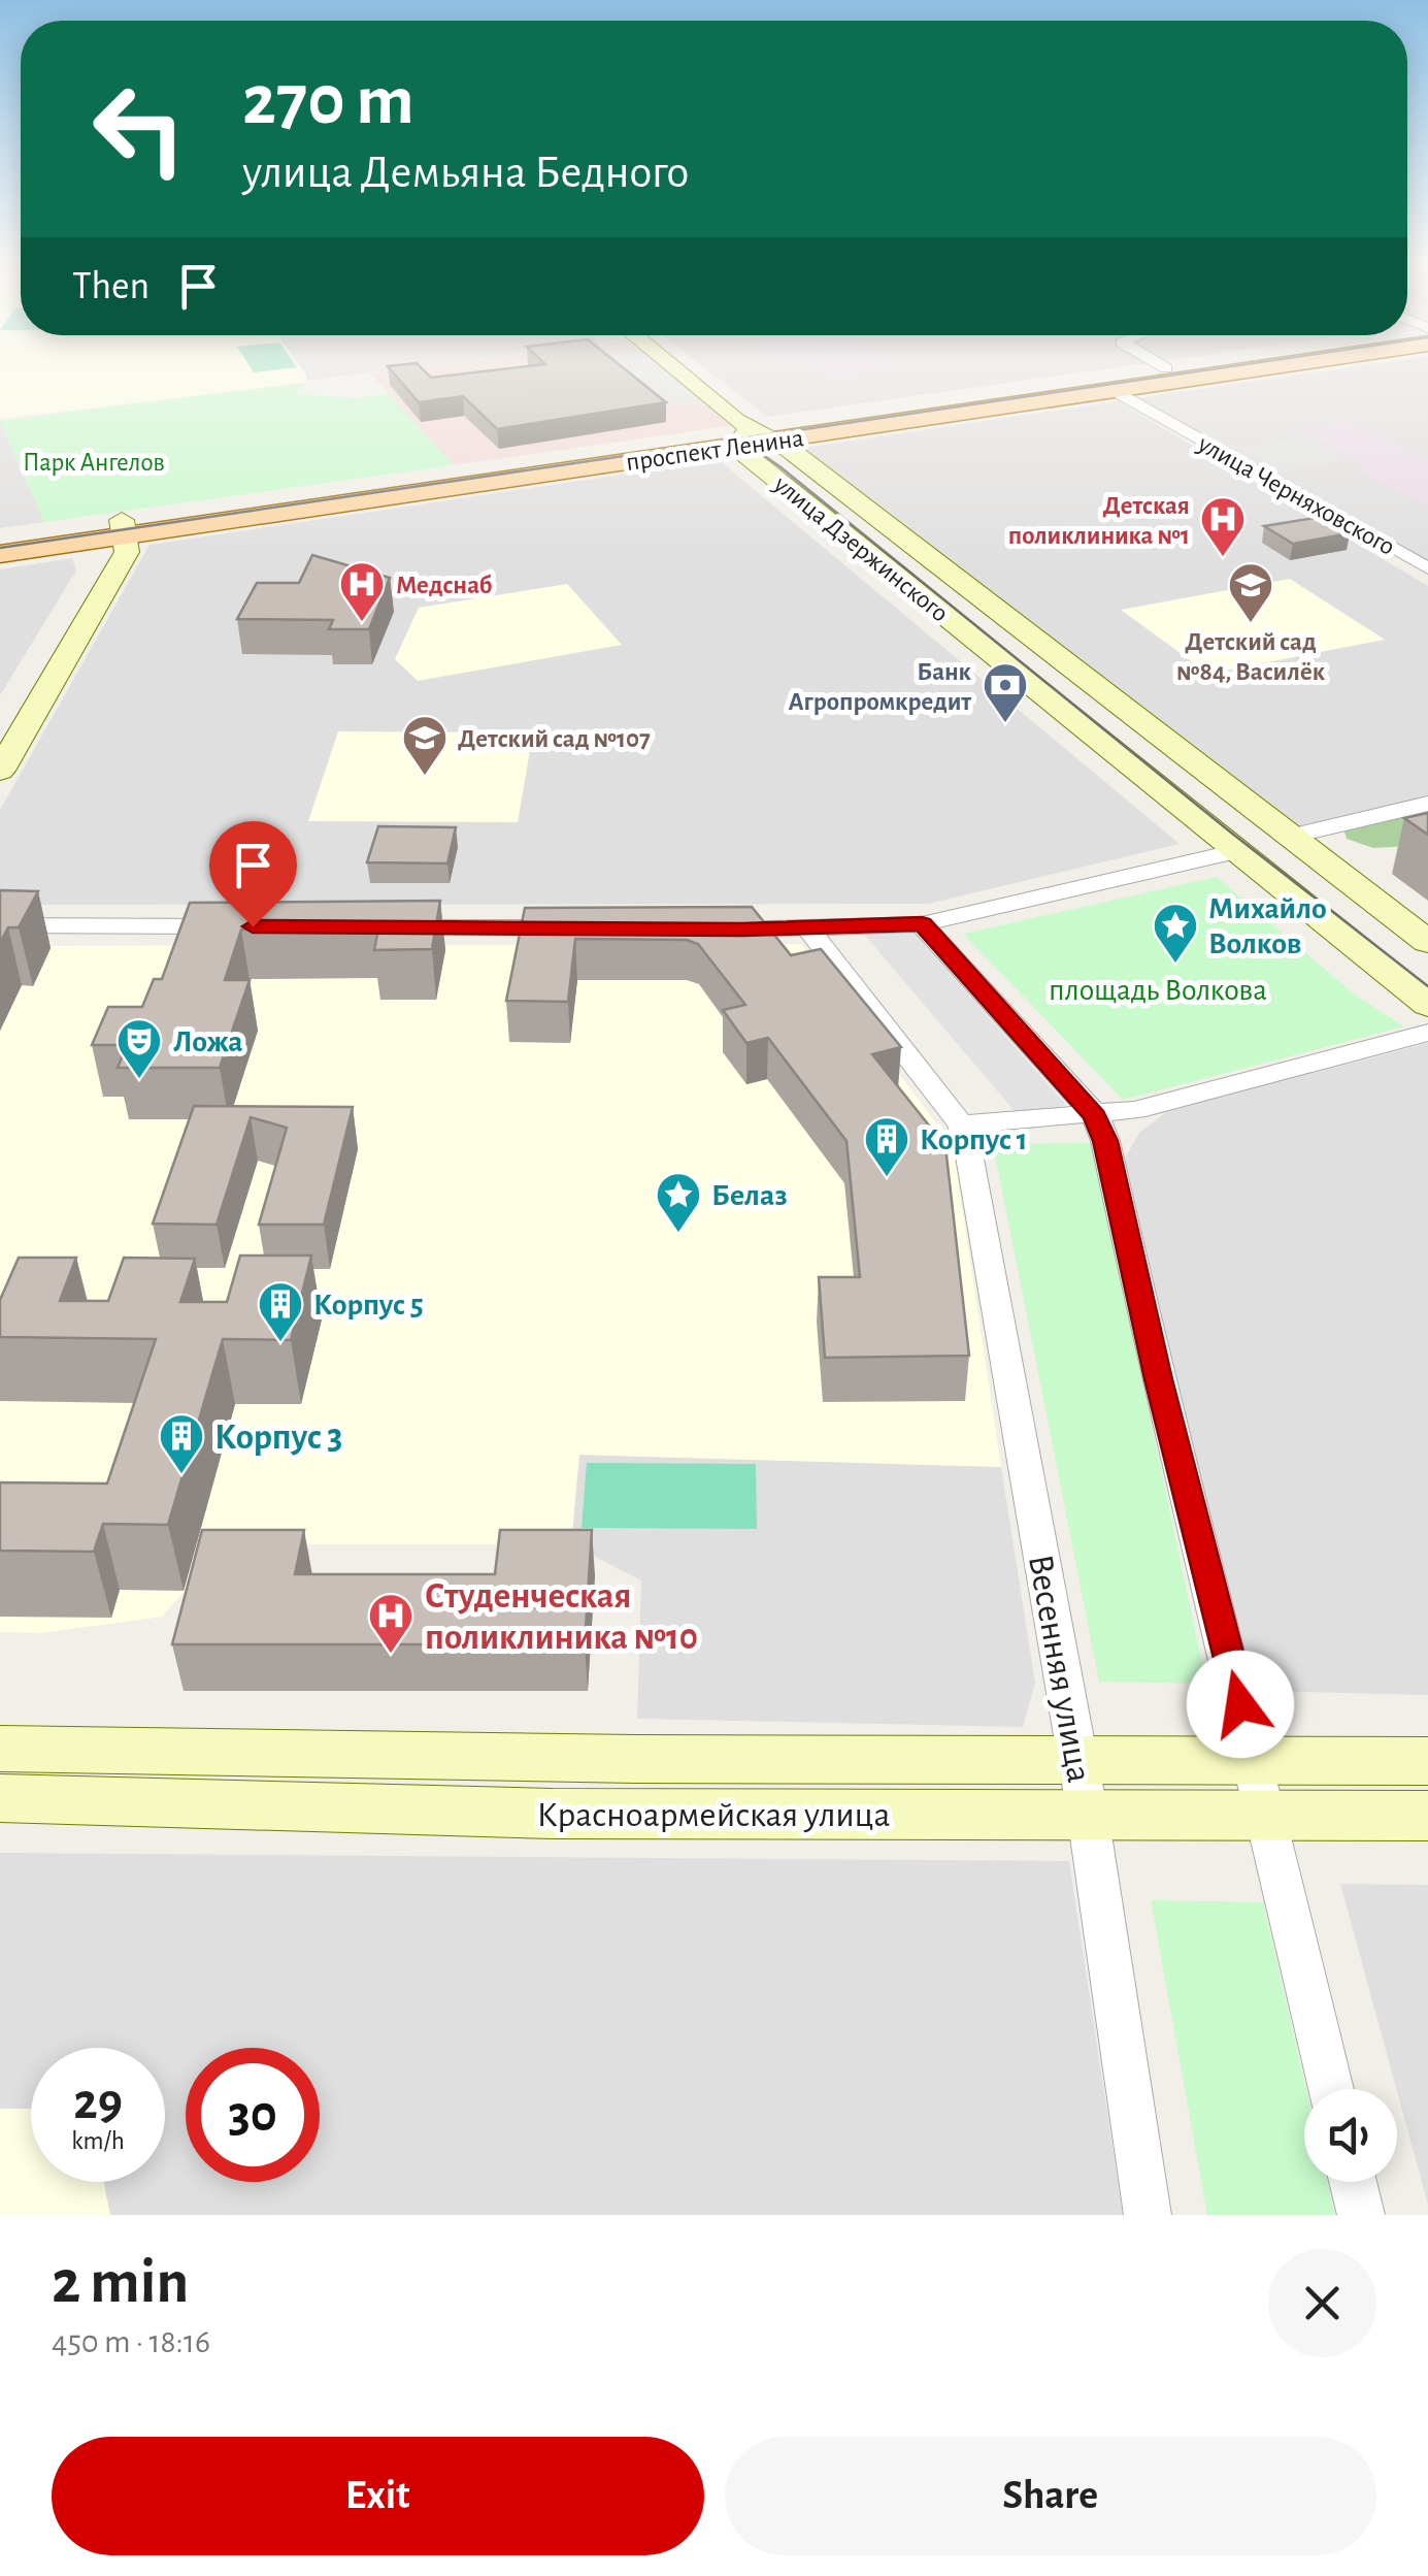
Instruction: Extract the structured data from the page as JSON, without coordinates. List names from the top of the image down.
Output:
{
  "streets": {
    "main road": ["проспект Ленина"],
    "street": [
      "улица Черняховского",
      "улица Дзержинского",
      "Весенняя улица",
      "Красноармейская улица"
    ]
  },
  "crossings": [
    ["проспект Ленина", "улица Черняховского"],
    ["проспект Ленина", "улица Дзержинского"],
    ["Весенняя улица", "Красноармейская улица"]
  ],
  "parks": ["Парк Ангелов", "площадь Волкова"],
  "places": {
    "hospital": ["Детская поликлиника №1", "Медснаб", "Студенческая поликлиника №10"],
    "school or university": ["Детский сад №84, Василёк", "Детский сад №107"],
    "bank": ["Банк Агропромкредит"],
    "place": ["Михайло Волков", "Белаз"],
    "theatre": ["Ложа"],
    "building": ["Корпус 1", "Корпус 5", "Корпус 3"]
  },
  "page": {
    "turn": ["270 m", "улица Демьяна Бедного"],
    "then": "Then",
    "speed": "29 km/h",
    "limit": "30",
    "heading": ["2 min", "450 m · 18:16"],
    "buttons": ["Exit", "Share"]
  }
}
